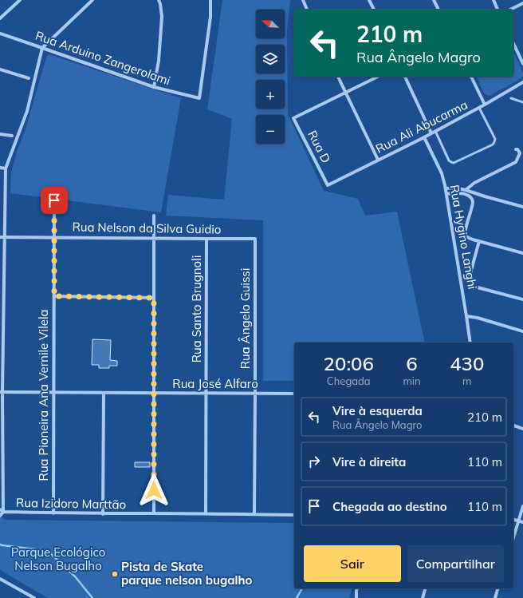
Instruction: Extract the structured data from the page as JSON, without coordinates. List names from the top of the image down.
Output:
{
  "streets": {
    "street": [
      "Rua Arduino Zangerolami",
      "Rua Ali Abucarma",
      "Rua D",
      "Rua Nelson da Silva Guidio",
      "Rua Hygino Langhi",
      "Rua Santo Brugnoli",
      "Rua Ângelo Guissi",
      "Rua José Alfaro",
      "Rua Pioneira Ana Vernile Vilela",
      "Rua Izidoro Marttão"
    ]
  },
  "crossings": [
    ["Rua Ali Abucarma", "Rua D"],
    ["Rua Ali Abucarma", "Rua Hygino Langhi"],
    ["Rua Nelson da Silva Guidio", "Rua Santo Brugnoli"],
    ["Rua Nelson da Silva Guidio", "Rua Ângelo Guissi"],
    ["Rua Nelson da Silva Guidio", "Rua Pioneira Ana Vernile Vilela"],
    ["Rua Santo Brugnoli", "Rua José Alfaro"],
    ["Rua Santo Brugnoli", "Rua Izidoro Marttão"],
    ["Rua Ângelo Guissi", "Rua José Alfaro"],
    ["Rua Ângelo Guissi", "Rua Izidoro Marttão"],
    ["Rua José Alfaro", "Rua Pioneira Ana Vernile Vilela"],
    ["Rua Pioneira Ana Vernile Vilela", "Rua Izidoro Marttão"]
  ],
  "parks": ["Parque Ecológico Nelson Bugalho"],
  "places": ["Pista de Skate parque nelson bugalho"],
  "north": "top left",
  "page": {
    "map_buttons": ["+", "−"],
    "turn": ["210 m", "Rua Ângelo Magro"],
    "eta": [
      "20:06",
      "Chegada",
      "6",
      "min",
      "430",
      "m"
    ],
    "list": [
      {
        "name": "Vire à esquerda",
        "note": "Rua Ângelo Magro",
        "value": "210 m"
      },
      {
        "name": "Vire à direita",
        "value": "110 m"
      },
      {
        "name": "Chegada ao destino",
        "value": "110 m"
      }
    ],
    "buttons": ["Sair", "Compartilhar"]
  }
}
